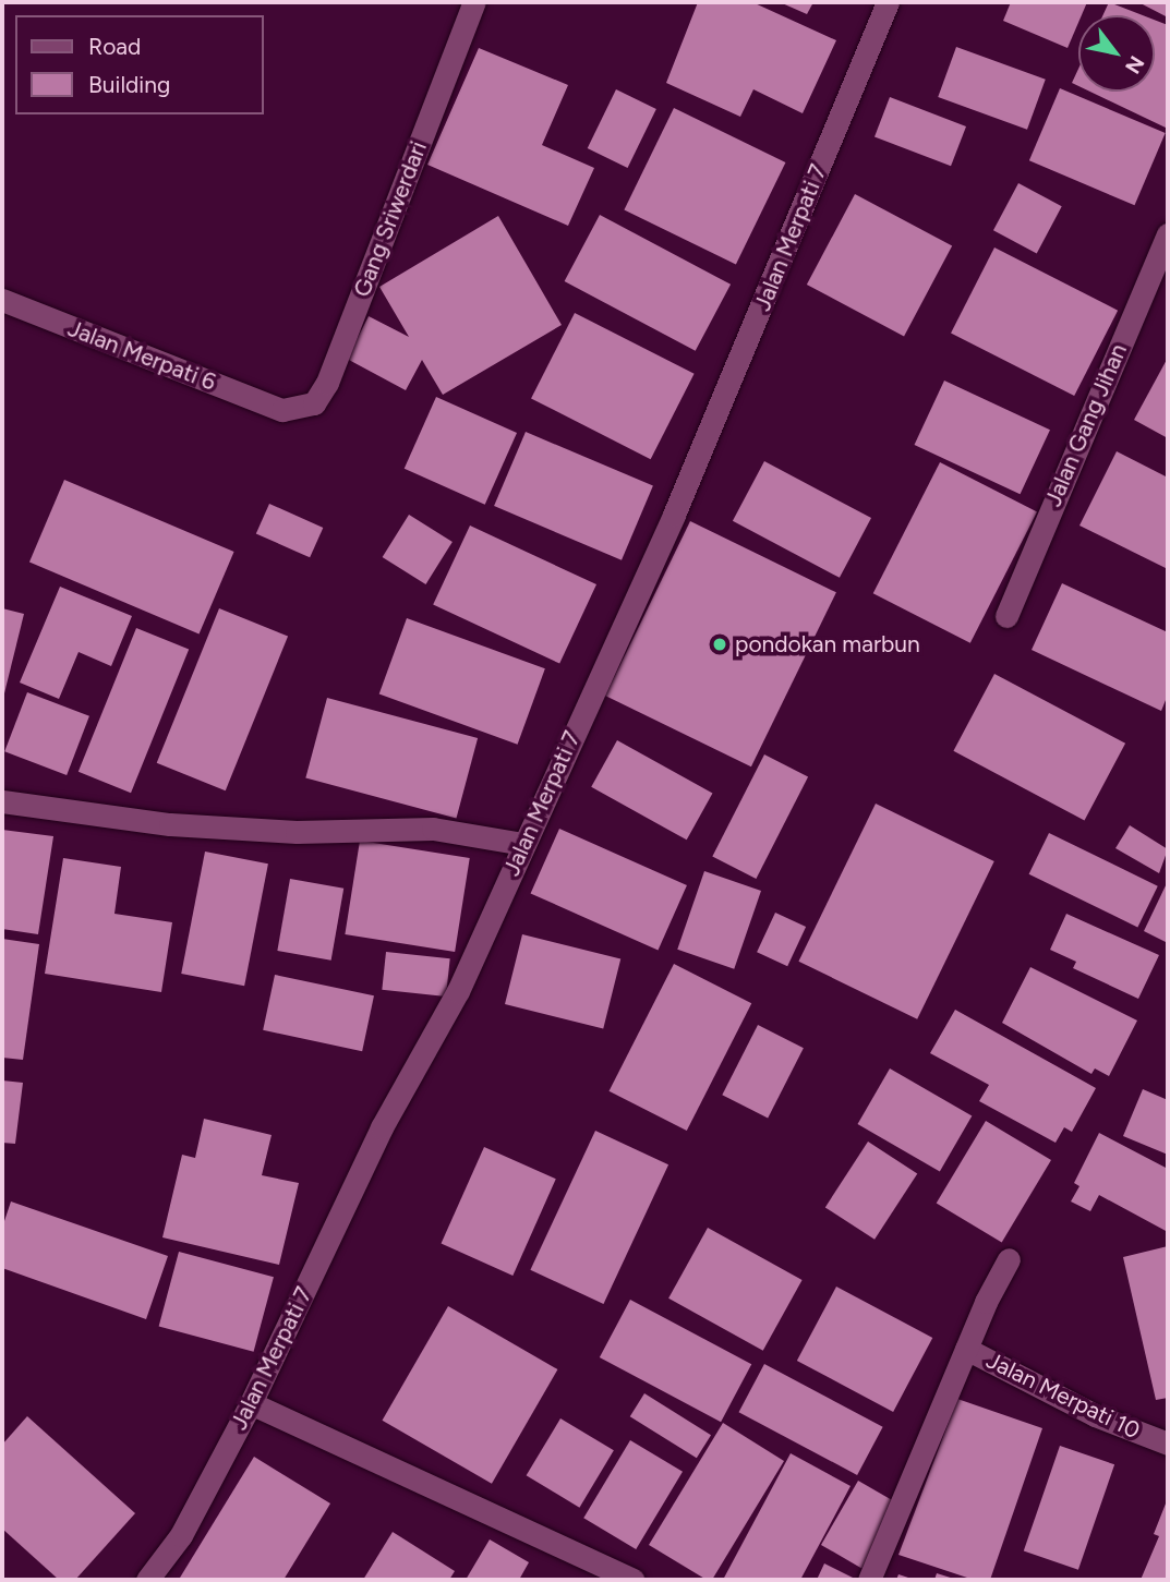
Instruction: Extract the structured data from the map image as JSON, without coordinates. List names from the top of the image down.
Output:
{
  "streets": {
    "street": [
      "Gang Sriwerdari",
      "Jalan Merpati 7",
      "Jalan Merpati 6",
      "Jalan Gang Jihan",
      "Jalan Merpati 10"
    ]
  },
  "crossings": [
    ["Gang Sriwerdari", "Jalan Merpati 6"]
  ],
  "places": ["pondokan marbun"],
  "legend": ["Road", "Building"],
  "north": "bottom right"
}
